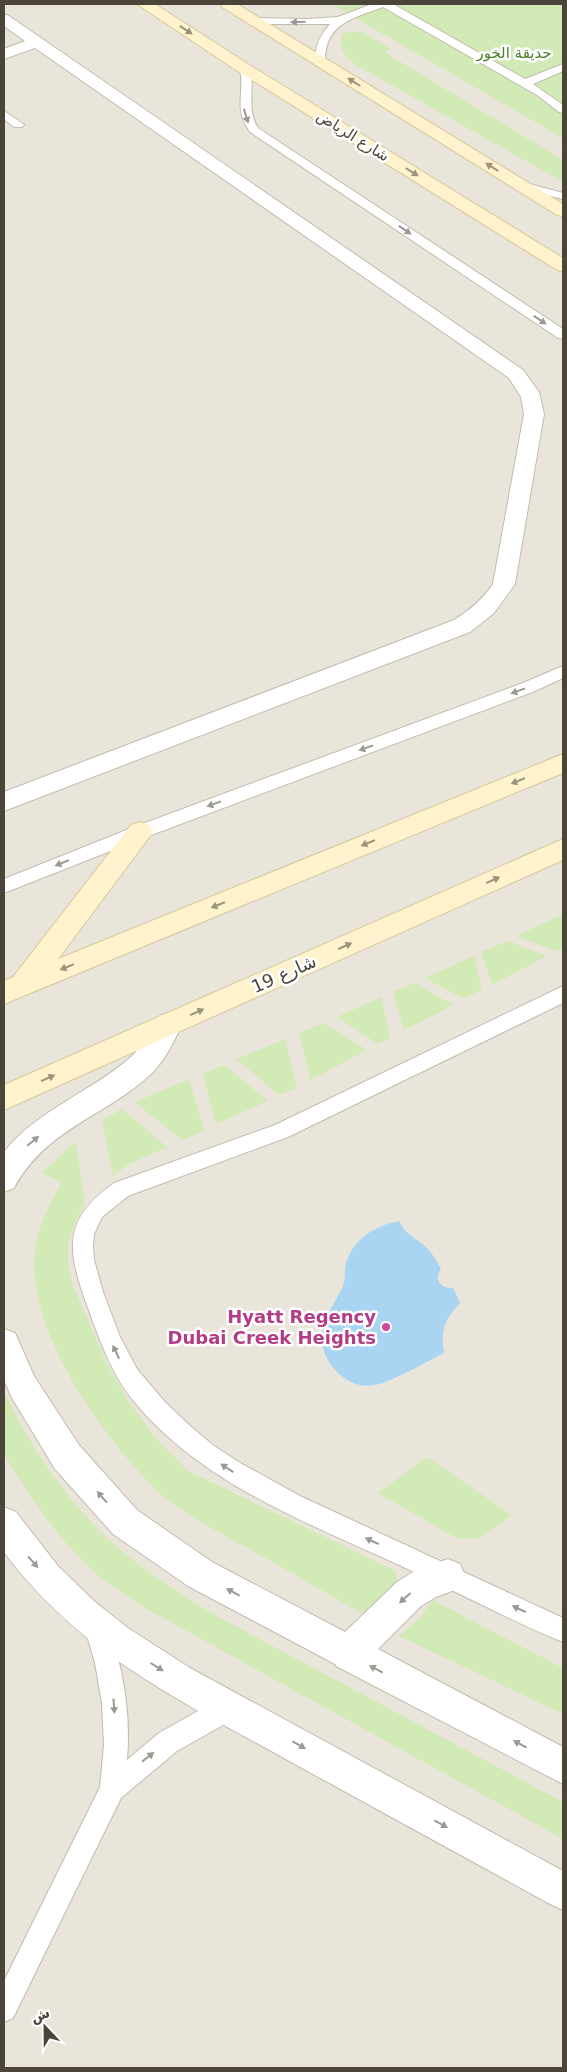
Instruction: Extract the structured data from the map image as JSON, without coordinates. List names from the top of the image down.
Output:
{
  "streets": {
    "main road": ["شارع الرياض", "شارع 19"]
  },
  "parks": ["حديقة الخور"],
  "places": ["Hyatt Regency Dubai Creek Heights"],
  "north": "top"
}
